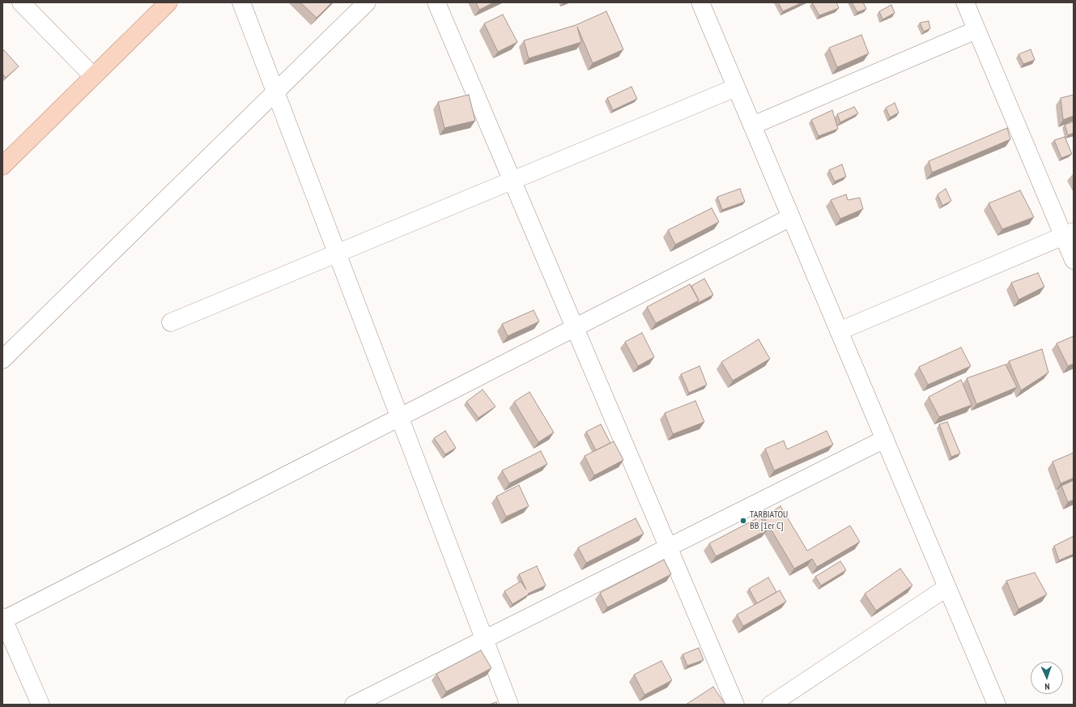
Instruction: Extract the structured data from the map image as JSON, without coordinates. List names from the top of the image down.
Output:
{
  "places": ["TARBIATOU BB [1er C]"],
  "north": "bottom"
}
